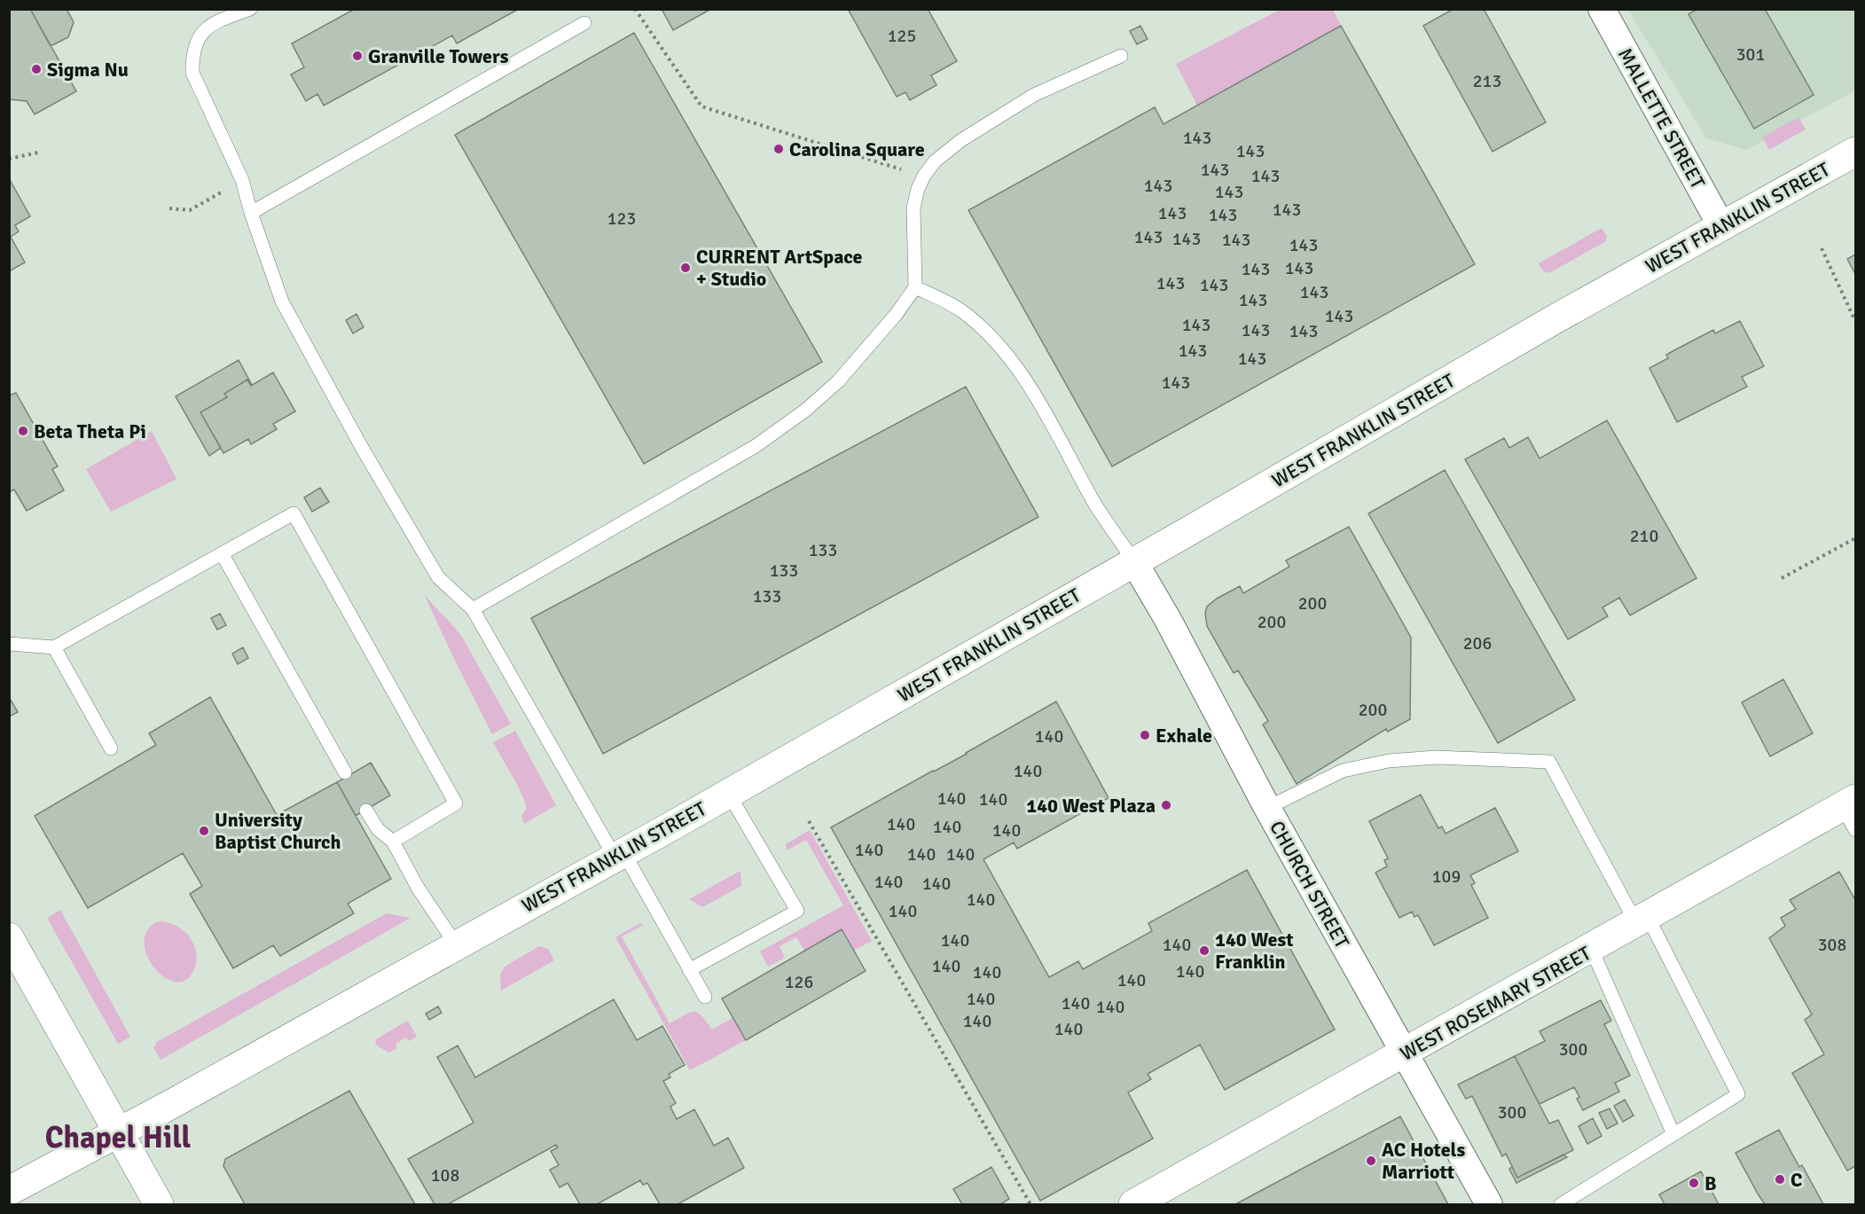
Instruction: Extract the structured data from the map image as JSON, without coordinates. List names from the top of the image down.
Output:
{
  "streets": {
    "main road": ["WEST FRANKLIN STREET", "WEST ROSEMARY STREET"],
    "street": ["MALLETTE STREET", "CHURCH STREET"]
  },
  "crossings": [
    ["MALLETTE STREET", "WEST FRANKLIN STREET"],
    ["WEST FRANKLIN STREET", "CHURCH STREET"],
    ["CHURCH STREET", "WEST ROSEMARY STREET"]
  ],
  "districts": ["Chapel Hill"],
  "places": [
    "Granville Towers",
    "Sigma Nu",
    "Carolina Square",
    "CURRENT ArtSpace + Studio",
    "Beta Theta Pi",
    "Exhale",
    "140 West Plaza",
    "University Baptist Church",
    "140 West Franklin",
    "AC Hotels Marriott",
    "C",
    "B"
  ],
  "house_numbers": [
    "125",
    "301",
    "213",
    "143",
    "143",
    "143",
    "143",
    "143",
    "143",
    "143",
    "143",
    "143",
    "123",
    "143",
    "143",
    "143",
    "143",
    "143",
    "143",
    "143",
    "143",
    "143",
    "143",
    "143",
    "143",
    "143",
    "143",
    "143",
    "143",
    "143",
    "210",
    "133",
    "133",
    "133",
    "200",
    "200",
    "206",
    "200",
    "140",
    "140",
    "140",
    "140",
    "140",
    "140",
    "140",
    "140",
    "140",
    "140",
    "109",
    "140",
    "140",
    "140",
    "140",
    "140",
    "140",
    "308",
    "140",
    "140",
    "140",
    "140",
    "126",
    "140",
    "140",
    "140",
    "140",
    "140",
    "300",
    "300",
    "108"
  ]
}
